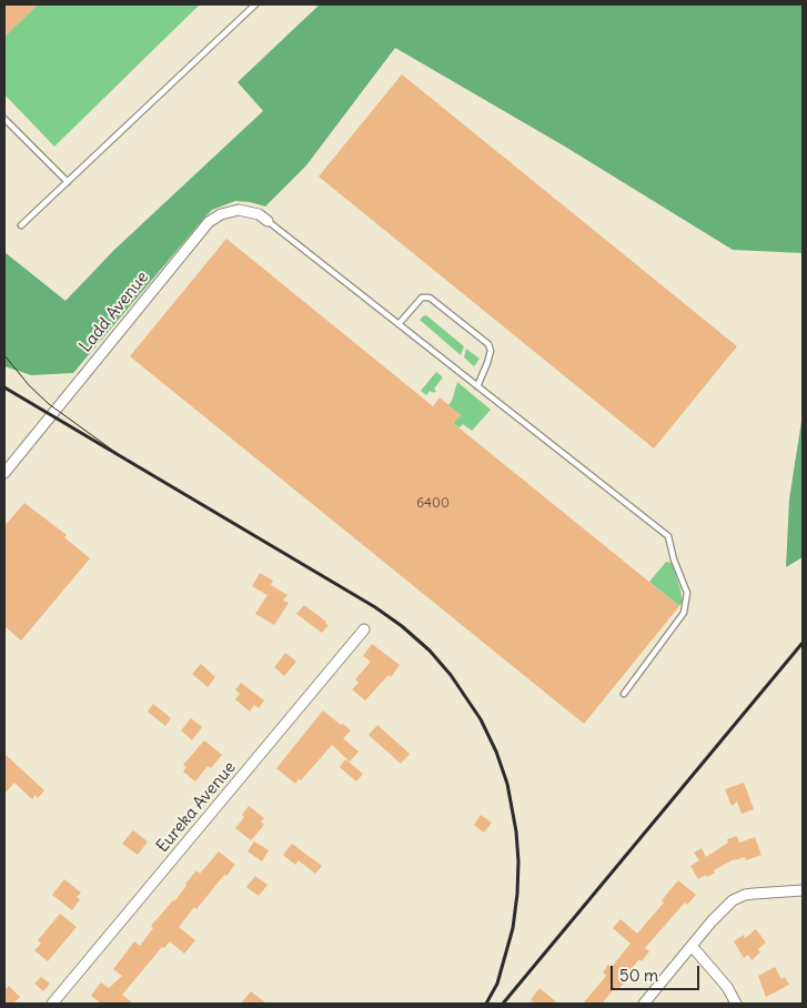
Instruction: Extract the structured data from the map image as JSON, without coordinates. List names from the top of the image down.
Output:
{
  "streets": {
    "street": ["Ladd Avenue", "Eureka Avenue"]
  },
  "house_numbers": ["6400"],
  "scale_bar": "50 m"
}
